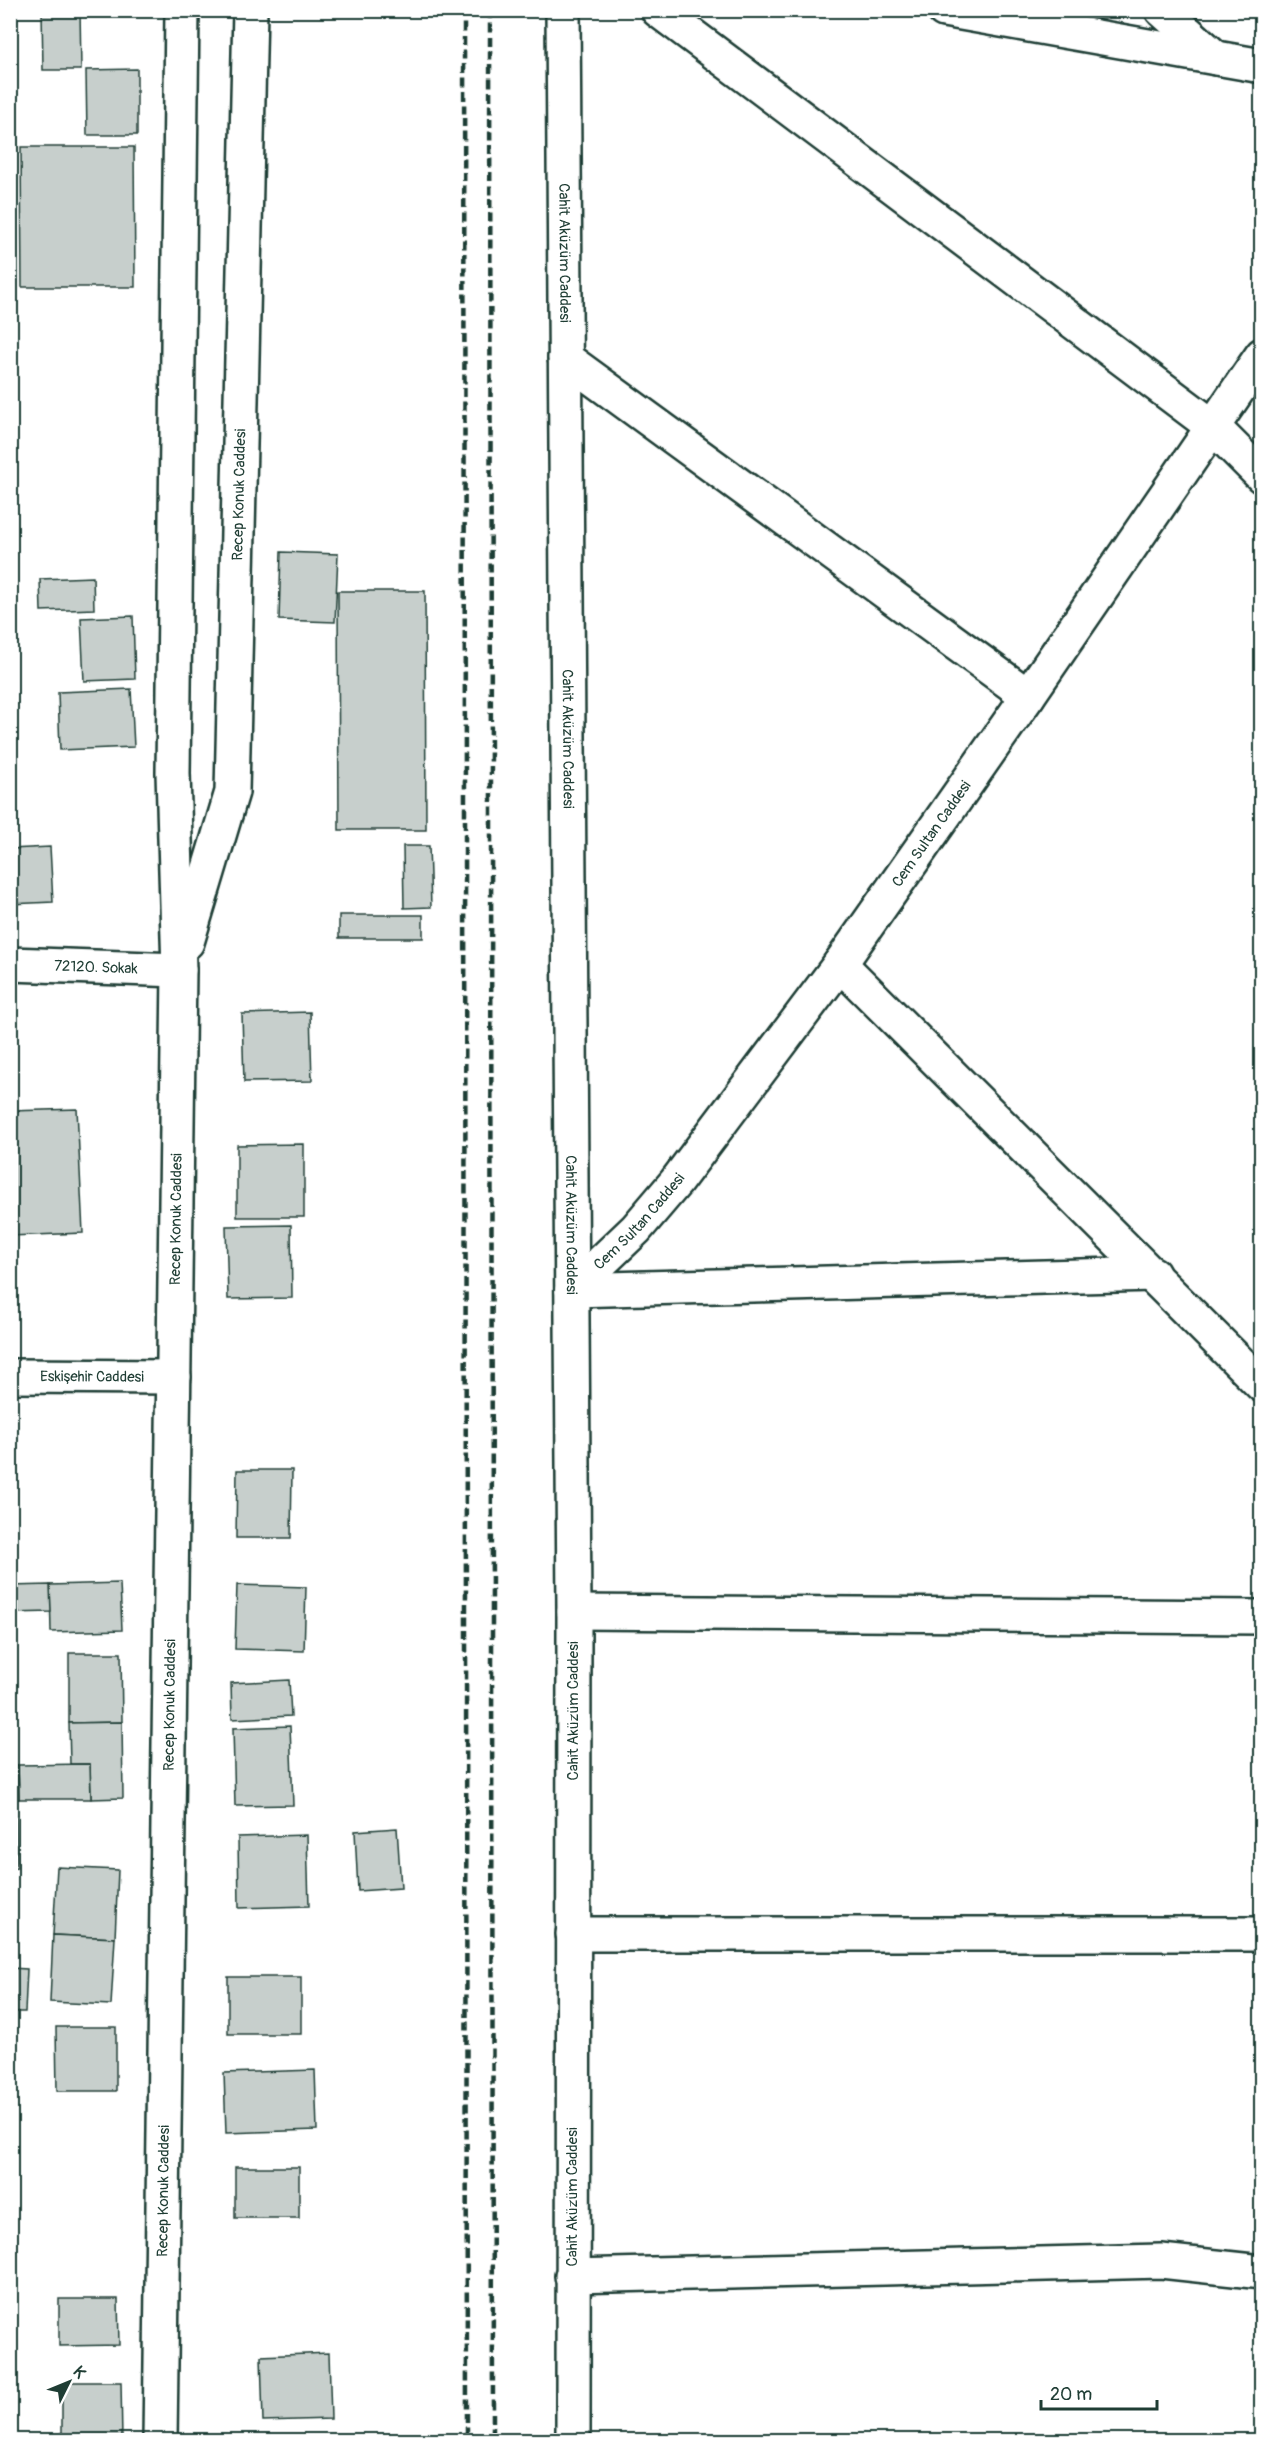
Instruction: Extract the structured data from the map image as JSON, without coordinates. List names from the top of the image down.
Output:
{
  "streets": {
    "street": [
      "Cahit Aküzüm Caddesi",
      "Recep Konuk Caddesi",
      "Cem Sultan Caddesi",
      "72120. Sokak",
      "Eskişehir Caddesi"
    ]
  },
  "crossings": [
    ["Cahit Aküzüm Caddesi", "Cem Sultan Caddesi"],
    ["Recep Konuk Caddesi", "72120. Sokak"],
    ["Recep Konuk Caddesi", "Eskişehir Caddesi"]
  ],
  "scale_bar": "20 m",
  "north": "top right"
}
